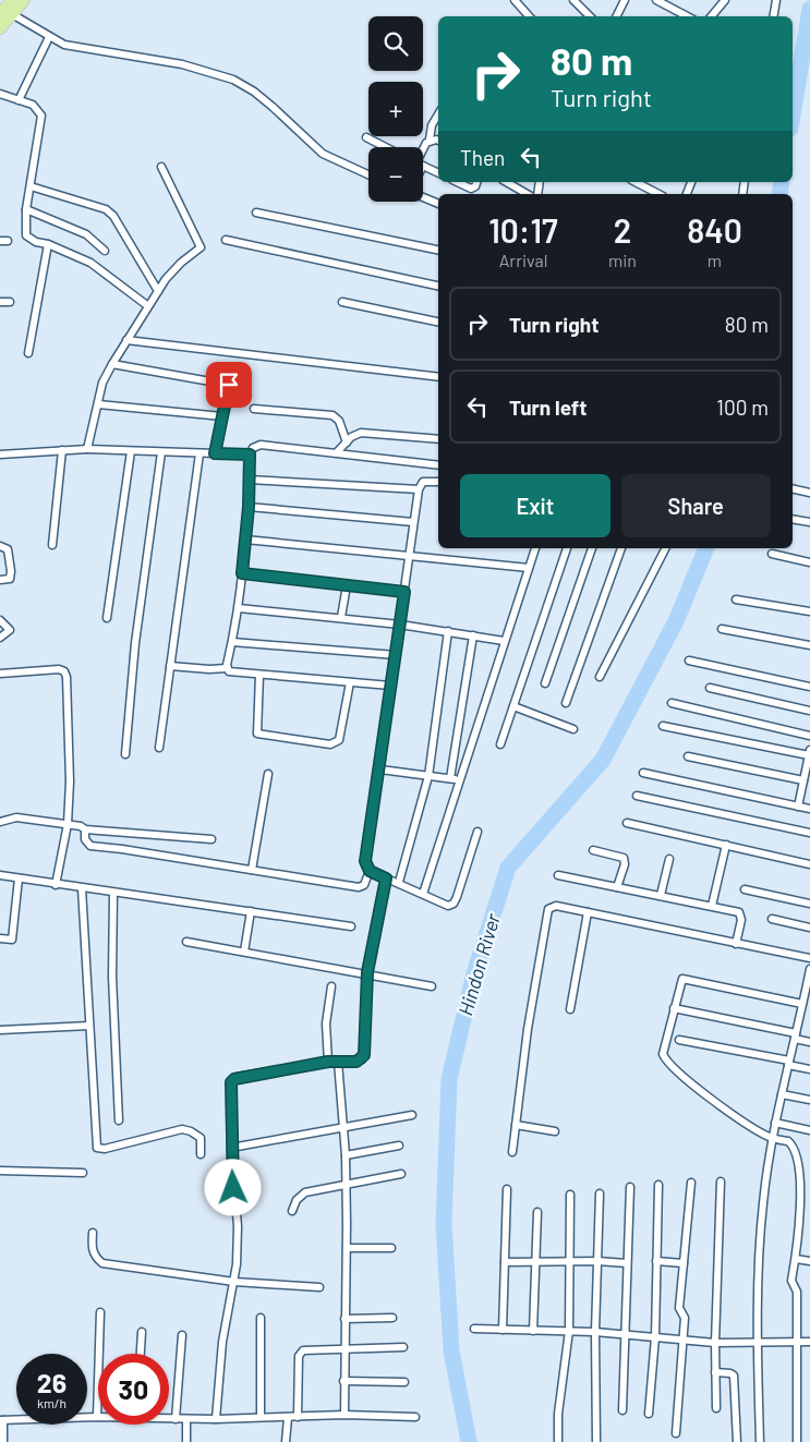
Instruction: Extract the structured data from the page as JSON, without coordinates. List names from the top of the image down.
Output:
{
  "water": ["Hindon River"],
  "page": {
    "map_buttons": ["+", "−"],
    "turn": ["80 m", "Turn right"],
    "then": "Then",
    "eta": [
      "10:17",
      "Arrival",
      "2",
      "min",
      "840",
      "m"
    ],
    "list": [
      {
        "name": "Turn right",
        "value": "80 m"
      },
      {
        "name": "Turn left",
        "value": "100 m"
      }
    ],
    "buttons": ["Exit", "Share"],
    "speed": "26 km/h",
    "limit": "30"
  }
}
